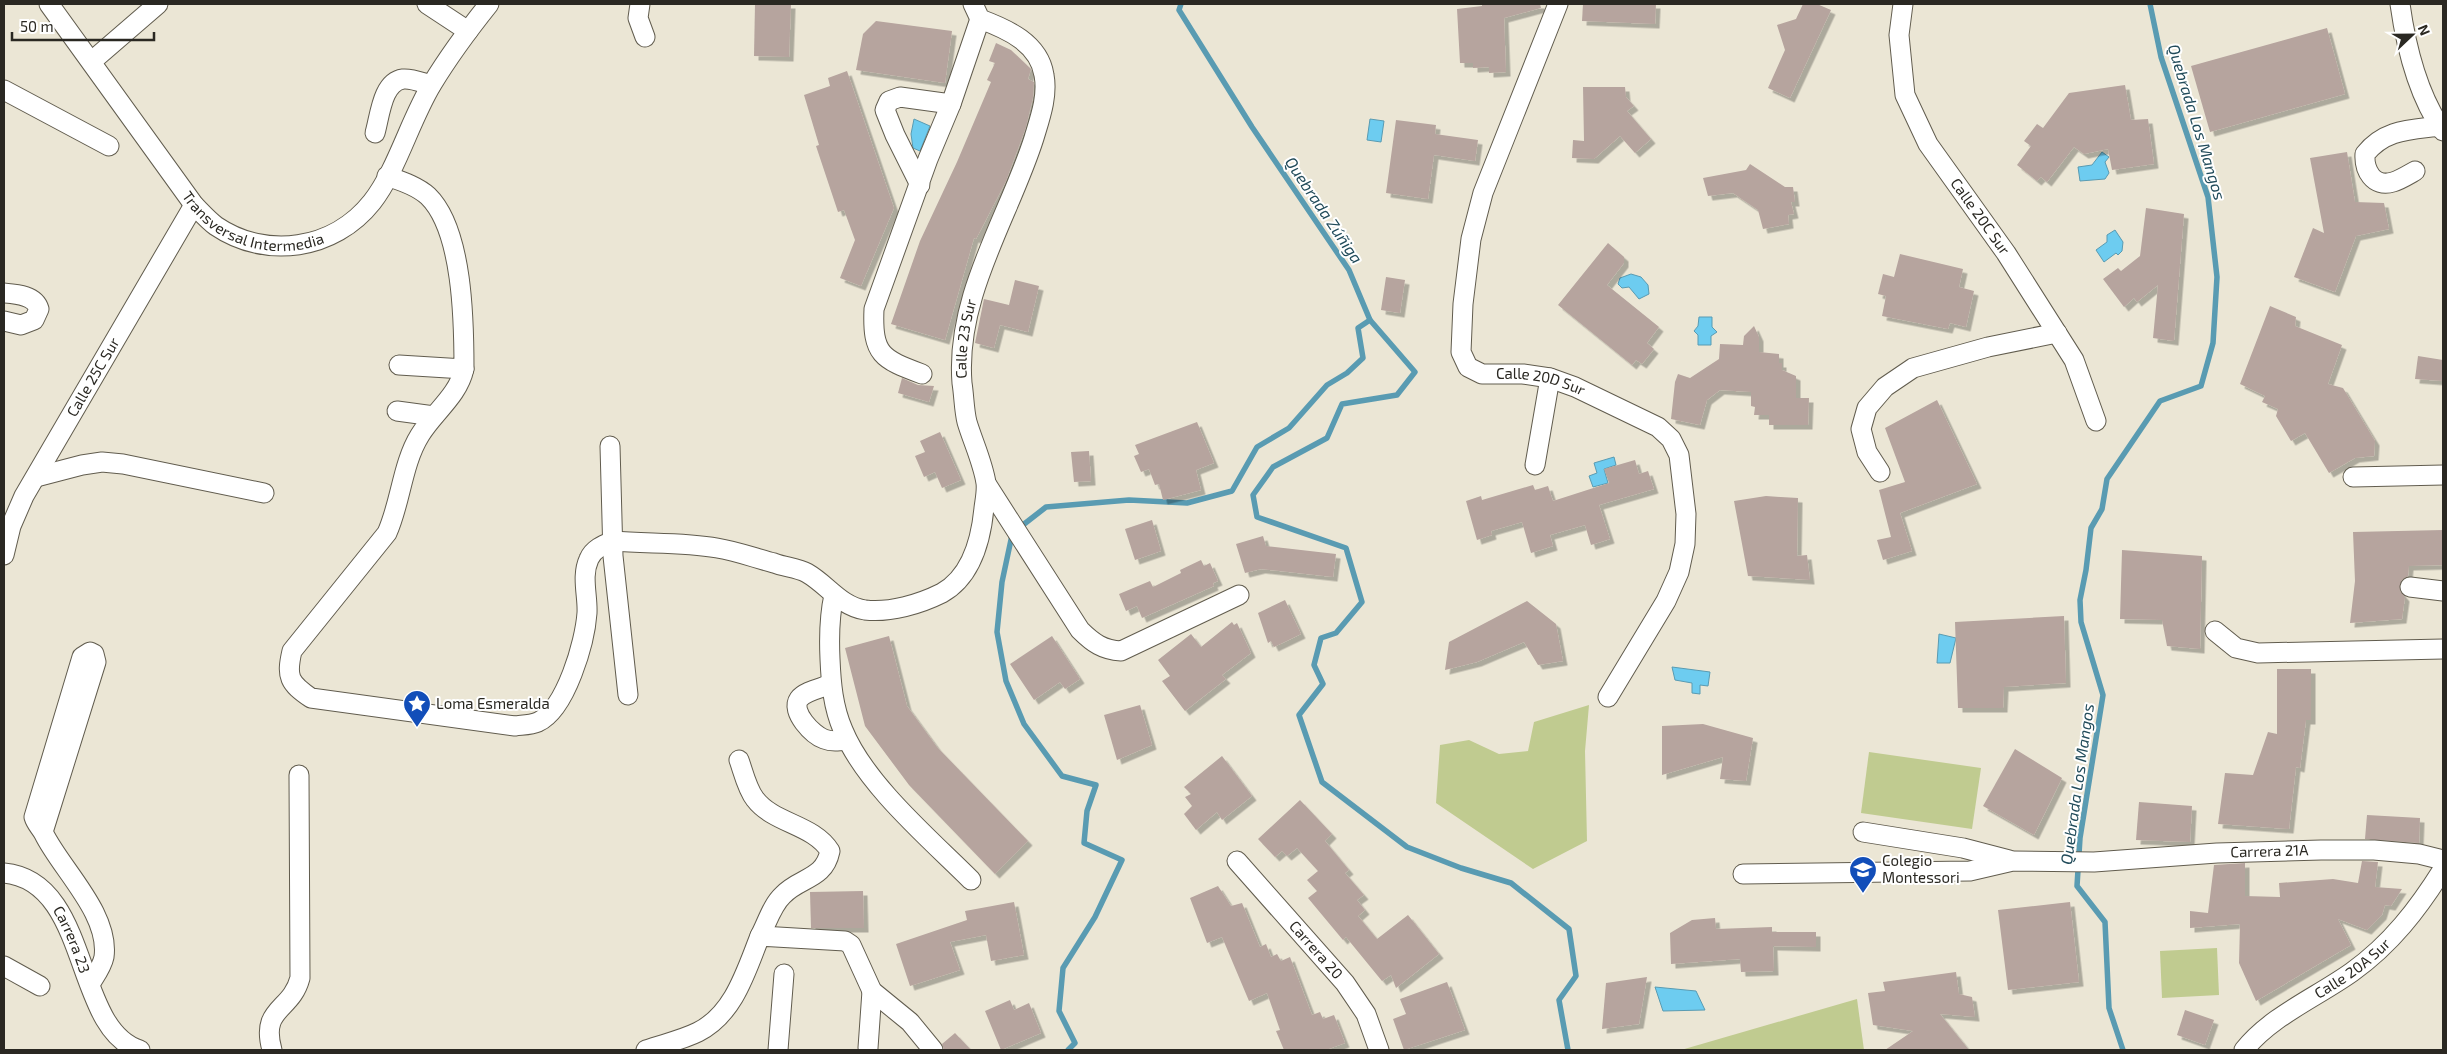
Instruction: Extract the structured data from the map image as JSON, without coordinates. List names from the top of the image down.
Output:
{
  "streets": {
    "street": [
      "Transversal Intermedia",
      "Calle 20C Sur",
      "Calle 23 Sur",
      "Calle 25C Sur",
      "Calle 20D Sur",
      "Carrera 21A",
      "Carrera 23",
      "Carrera 20",
      "Calle 20A Sur"
    ]
  },
  "crossings": [
    ["Transversal Intermedia", "Calle 25C Sur"]
  ],
  "water": ["Quebrada Los Mangos", "Quebrada Zúñiga"],
  "places": {
    "place": ["Loma Esmeralda"],
    "school or university": ["Colegio Montessori"]
  },
  "scale_bar": "50 m",
  "north": "right"
}
